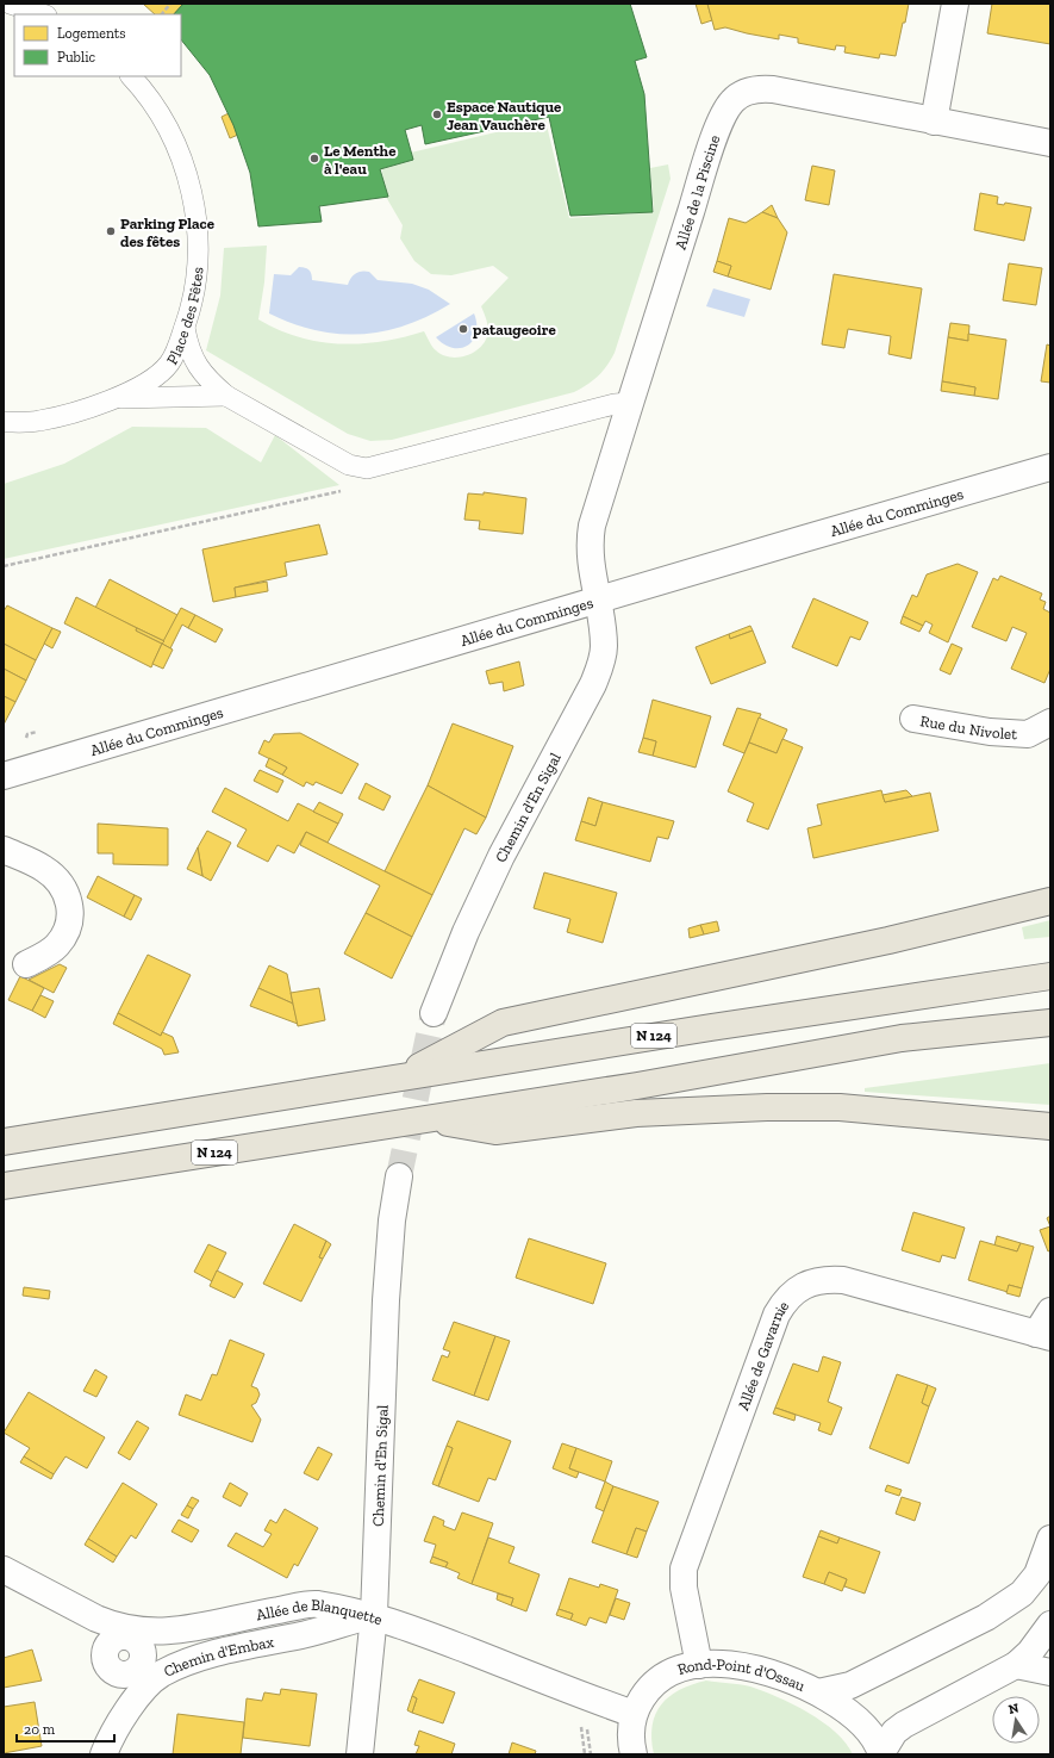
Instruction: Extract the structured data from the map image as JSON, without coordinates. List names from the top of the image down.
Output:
{
  "streets": {
    "highway": ["N 124"],
    "street": [
      "Allée de la Piscine",
      "Allée du Comminges",
      "Rue du Nivolet",
      "Chemin d'En Sigal",
      "Allée de Gavarnie",
      "Allée de Blanquette",
      "Chemin d'Embax",
      "Rond-Point d'Ossau"
    ],
    "lane": ["Place des Fêtes"]
  },
  "crossings": [
    ["Allée de la Piscine", "Allée du Comminges"],
    ["Allée de la Piscine", "Chemin d'En Sigal"],
    ["Allée du Comminges", "Chemin d'En Sigal"],
    ["Chemin d'En Sigal", "Allée de Blanquette"],
    ["Chemin d'En Sigal", "Chemin d'Embax"],
    ["Allée de Gavarnie", "Rond-Point d'Ossau"],
    ["Allée de Blanquette", "Chemin d'Embax"],
    ["Allée de Blanquette", "Rond-Point d'Ossau"]
  ],
  "places": [
    "Espace Nautique Jean Vauchère",
    "Le Menthe à l'eau",
    "Parking Place des fêtes",
    "pataugeoire"
  ],
  "legend": ["Logements", "Public"],
  "scale_bar": "20 m",
  "north": "top"
}
